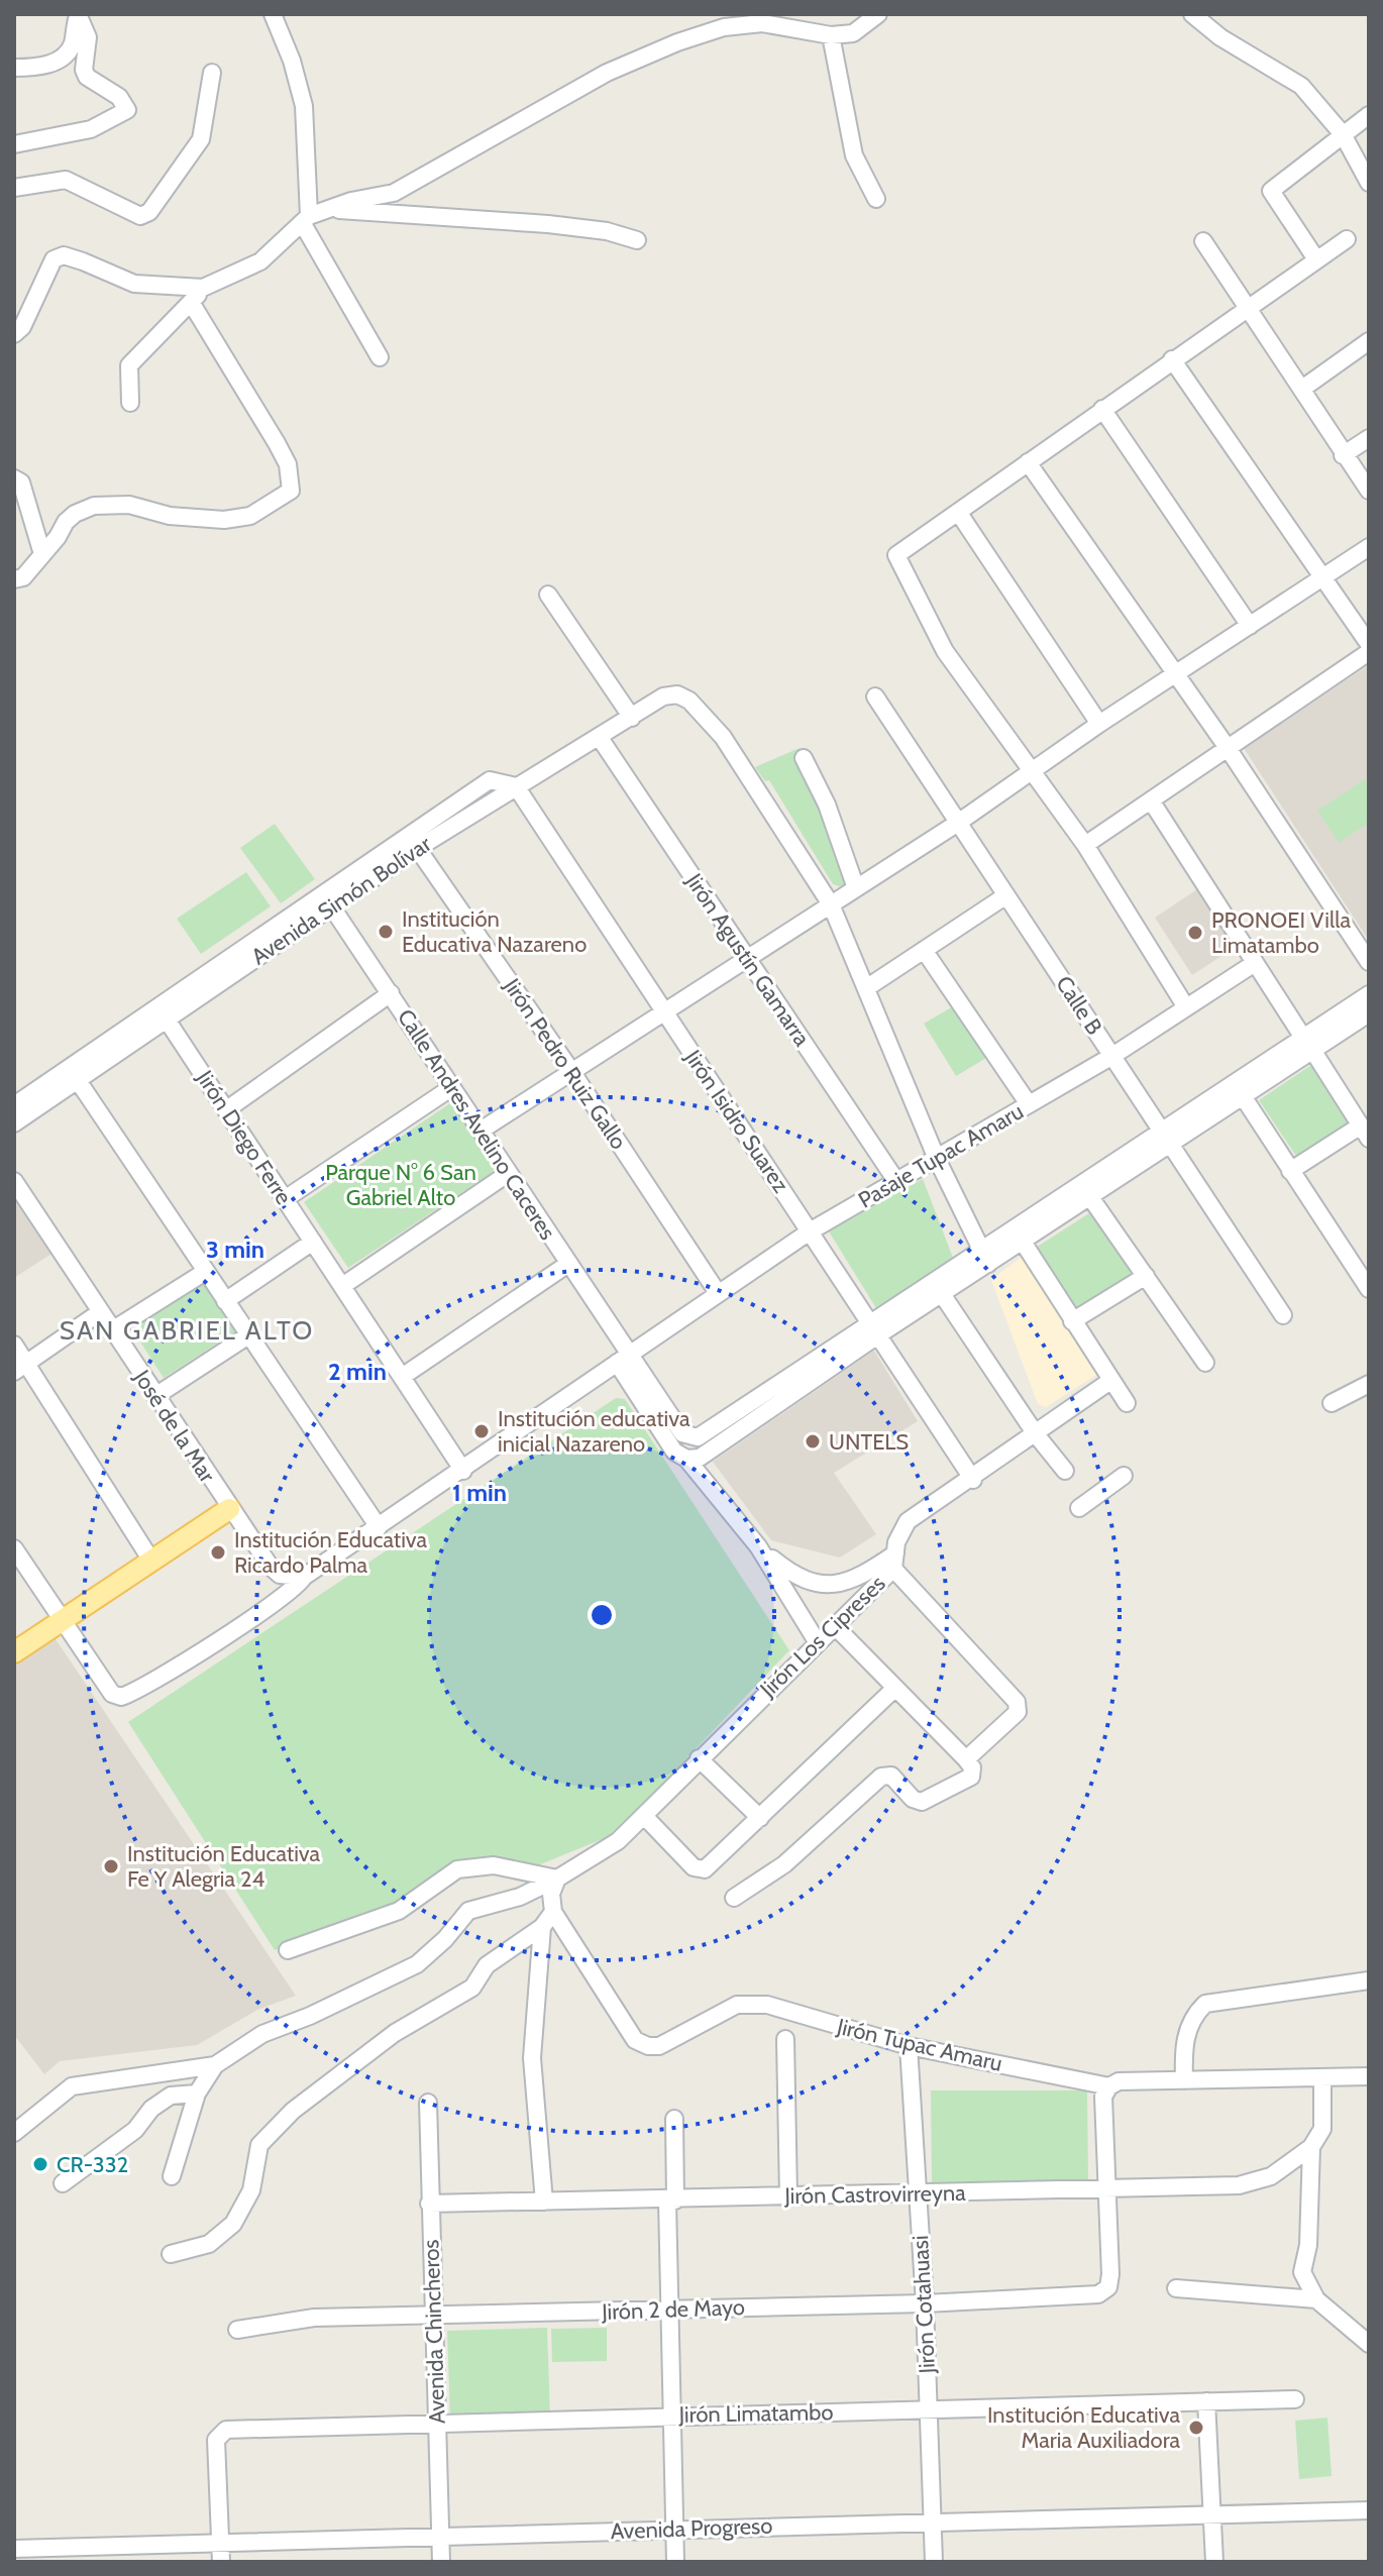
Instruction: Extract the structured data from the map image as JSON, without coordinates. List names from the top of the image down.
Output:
{
  "streets": {
    "street": [
      "Avenida Simón Bolívar",
      "Jirón Agustín Gamarra",
      "Calle B",
      "Jirón Pedro Ruiz Gallo",
      "Jirón Isidro Suarez",
      "Calle Andres Avelino Caceres",
      "Jirón Diego Ferre",
      "Pasaje Tupac Amaru",
      "José de la Mar",
      "Jirón Los Cipreses",
      "Jirón Tupac Amaru",
      "Jirón Castrovirreyna",
      "Jirón Cotahuasi",
      "Jirón 2 de Mayo",
      "Avenida Chincheros",
      "Jirón Limatambo",
      "Avenida Progreso"
    ]
  },
  "crossings": [
    ["Avenida Simón Bolívar", "Jirón Agustín Gamarra"],
    ["Avenida Simón Bolívar", "Jirón Pedro Ruiz Gallo"],
    ["Avenida Simón Bolívar", "Jirón Isidro Suarez"],
    ["Avenida Simón Bolívar", "Calle Andres Avelino Caceres"],
    ["Avenida Simón Bolívar", "Jirón Diego Ferre"],
    ["Jirón Agustín Gamarra", "Pasaje Tupac Amaru"],
    ["Calle B", "Pasaje Tupac Amaru"],
    ["Jirón Pedro Ruiz Gallo", "Pasaje Tupac Amaru"],
    ["Jirón Isidro Suarez", "Pasaje Tupac Amaru"],
    ["Jirón Isidro Suarez", "Jirón Los Cipreses"],
    ["Calle Andres Avelino Caceres", "Pasaje Tupac Amaru"],
    ["Jirón Diego Ferre", "Pasaje Tupac Amaru"],
    ["Pasaje Tupac Amaru", "José de la Mar"],
    ["Jirón Tupac Amaru", "Jirón Cotahuasi"],
    ["Jirón Castrovirreyna", "Jirón Cotahuasi"],
    ["Jirón Castrovirreyna", "Jirón 2 de Mayo"],
    ["Jirón Castrovirreyna", "Avenida Chincheros"],
    ["Jirón Cotahuasi", "Jirón 2 de Mayo"],
    ["Jirón Cotahuasi", "Jirón Limatambo"],
    ["Jirón Cotahuasi", "Avenida Progreso"],
    ["Jirón 2 de Mayo", "Avenida Chincheros"],
    ["Avenida Chincheros", "Jirón Limatambo"],
    ["Avenida Chincheros", "Avenida Progreso"],
    ["Jirón Limatambo", "Avenida Progreso"]
  ],
  "districts": ["SAN GABRIEL ALTO"],
  "parks": ["Parque N° 6 San Gabriel Alto"],
  "places": [
    "Institución Educativa Nazareno",
    "PRONOEI Villa Limatambo",
    "Institución educativa inicial Nazareno",
    "UNTELS",
    "Institución Educativa Ricardo Palma",
    "Institución Educativa Fe Y Alegria 24",
    "CR-332",
    "Institución Educativa Maria Auxiliadora"
  ],
  "rings": ["3 min", "2 min", "1 min"]
}
